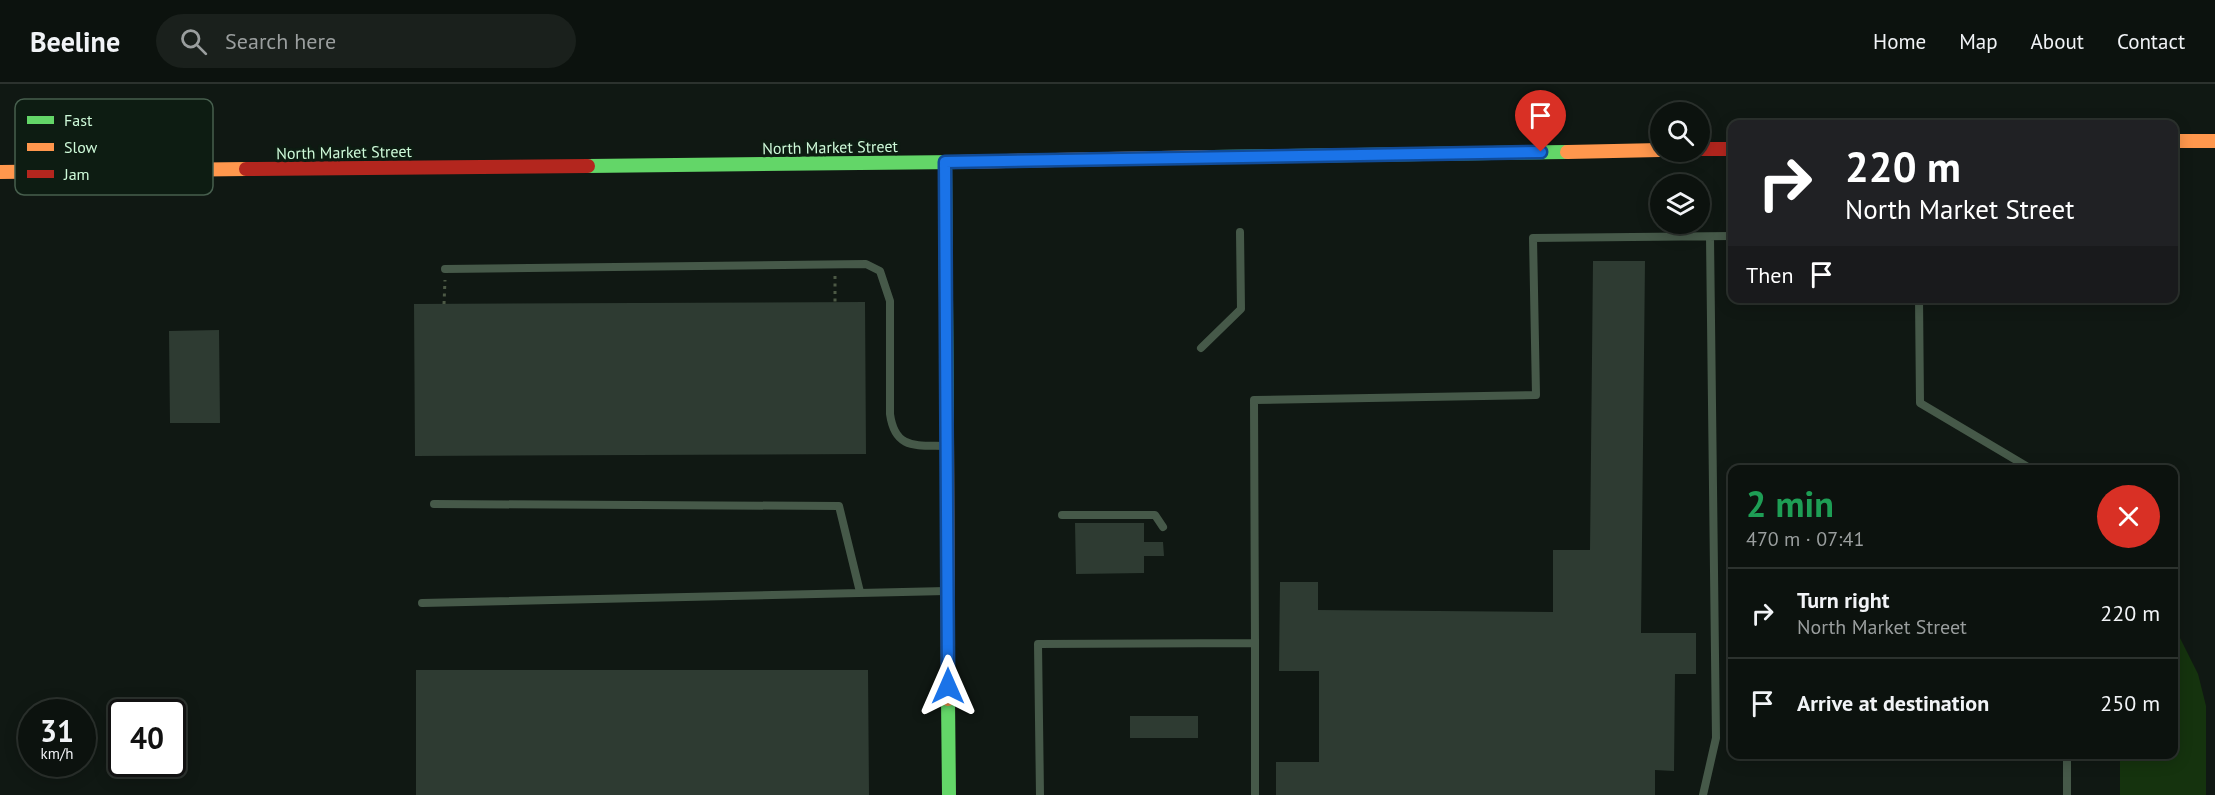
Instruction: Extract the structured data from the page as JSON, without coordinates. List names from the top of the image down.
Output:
{
  "streets": {
    "main road": ["North Market Street"]
  },
  "legend": ["Fast", "Slow", "Jam"],
  "page": {
    "header": "Beeline",
    "search": "Search here",
    "nav": [
      "Home",
      "Map",
      "About",
      "Contact"
    ],
    "turn": ["220 m", "North Market Street"],
    "then": "Then",
    "heading": ["2 min", "470 m · 07:41"],
    "list": [
      {
        "name": "Turn right",
        "note": "North Market Street",
        "value": "220 m"
      },
      {
        "name": "Arrive at destination",
        "value": "250 m"
      }
    ],
    "speed": "31 km/h",
    "limit": "40"
  }
}
